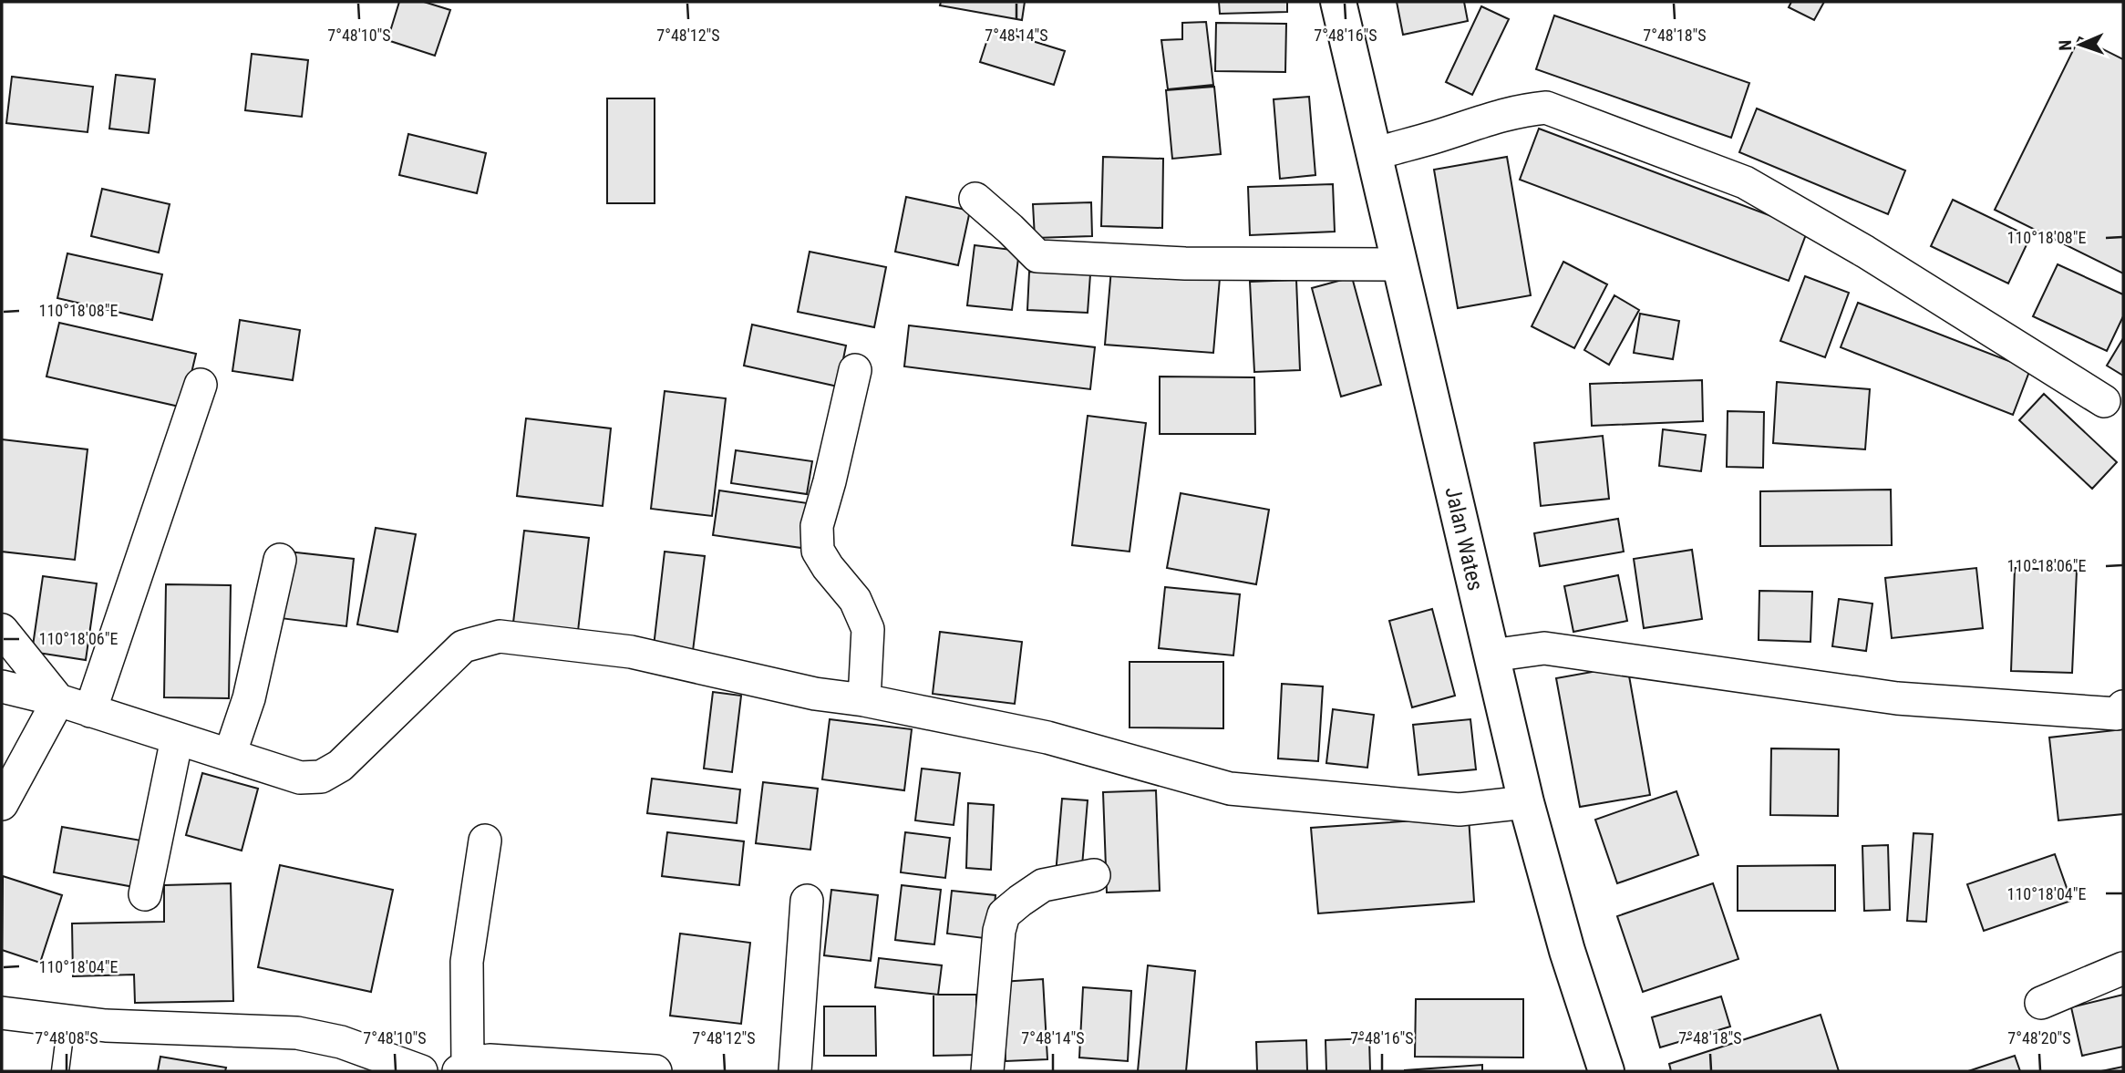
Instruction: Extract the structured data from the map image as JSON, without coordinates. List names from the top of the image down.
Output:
{
  "streets": {
    "highway": ["Jalan Wates"]
  },
  "north": "left",
  "coordinates": [
    "7°48'10\"S",
    "7°48'12\"S",
    "7°48'14\"S",
    "7°48'16\"S",
    "7°48'18\"S",
    "110°18'08\"E",
    "110°18'06\"E",
    "110°18'04\"E",
    "7°48'08\"S",
    "7°48'20\"S"
  ]
}
